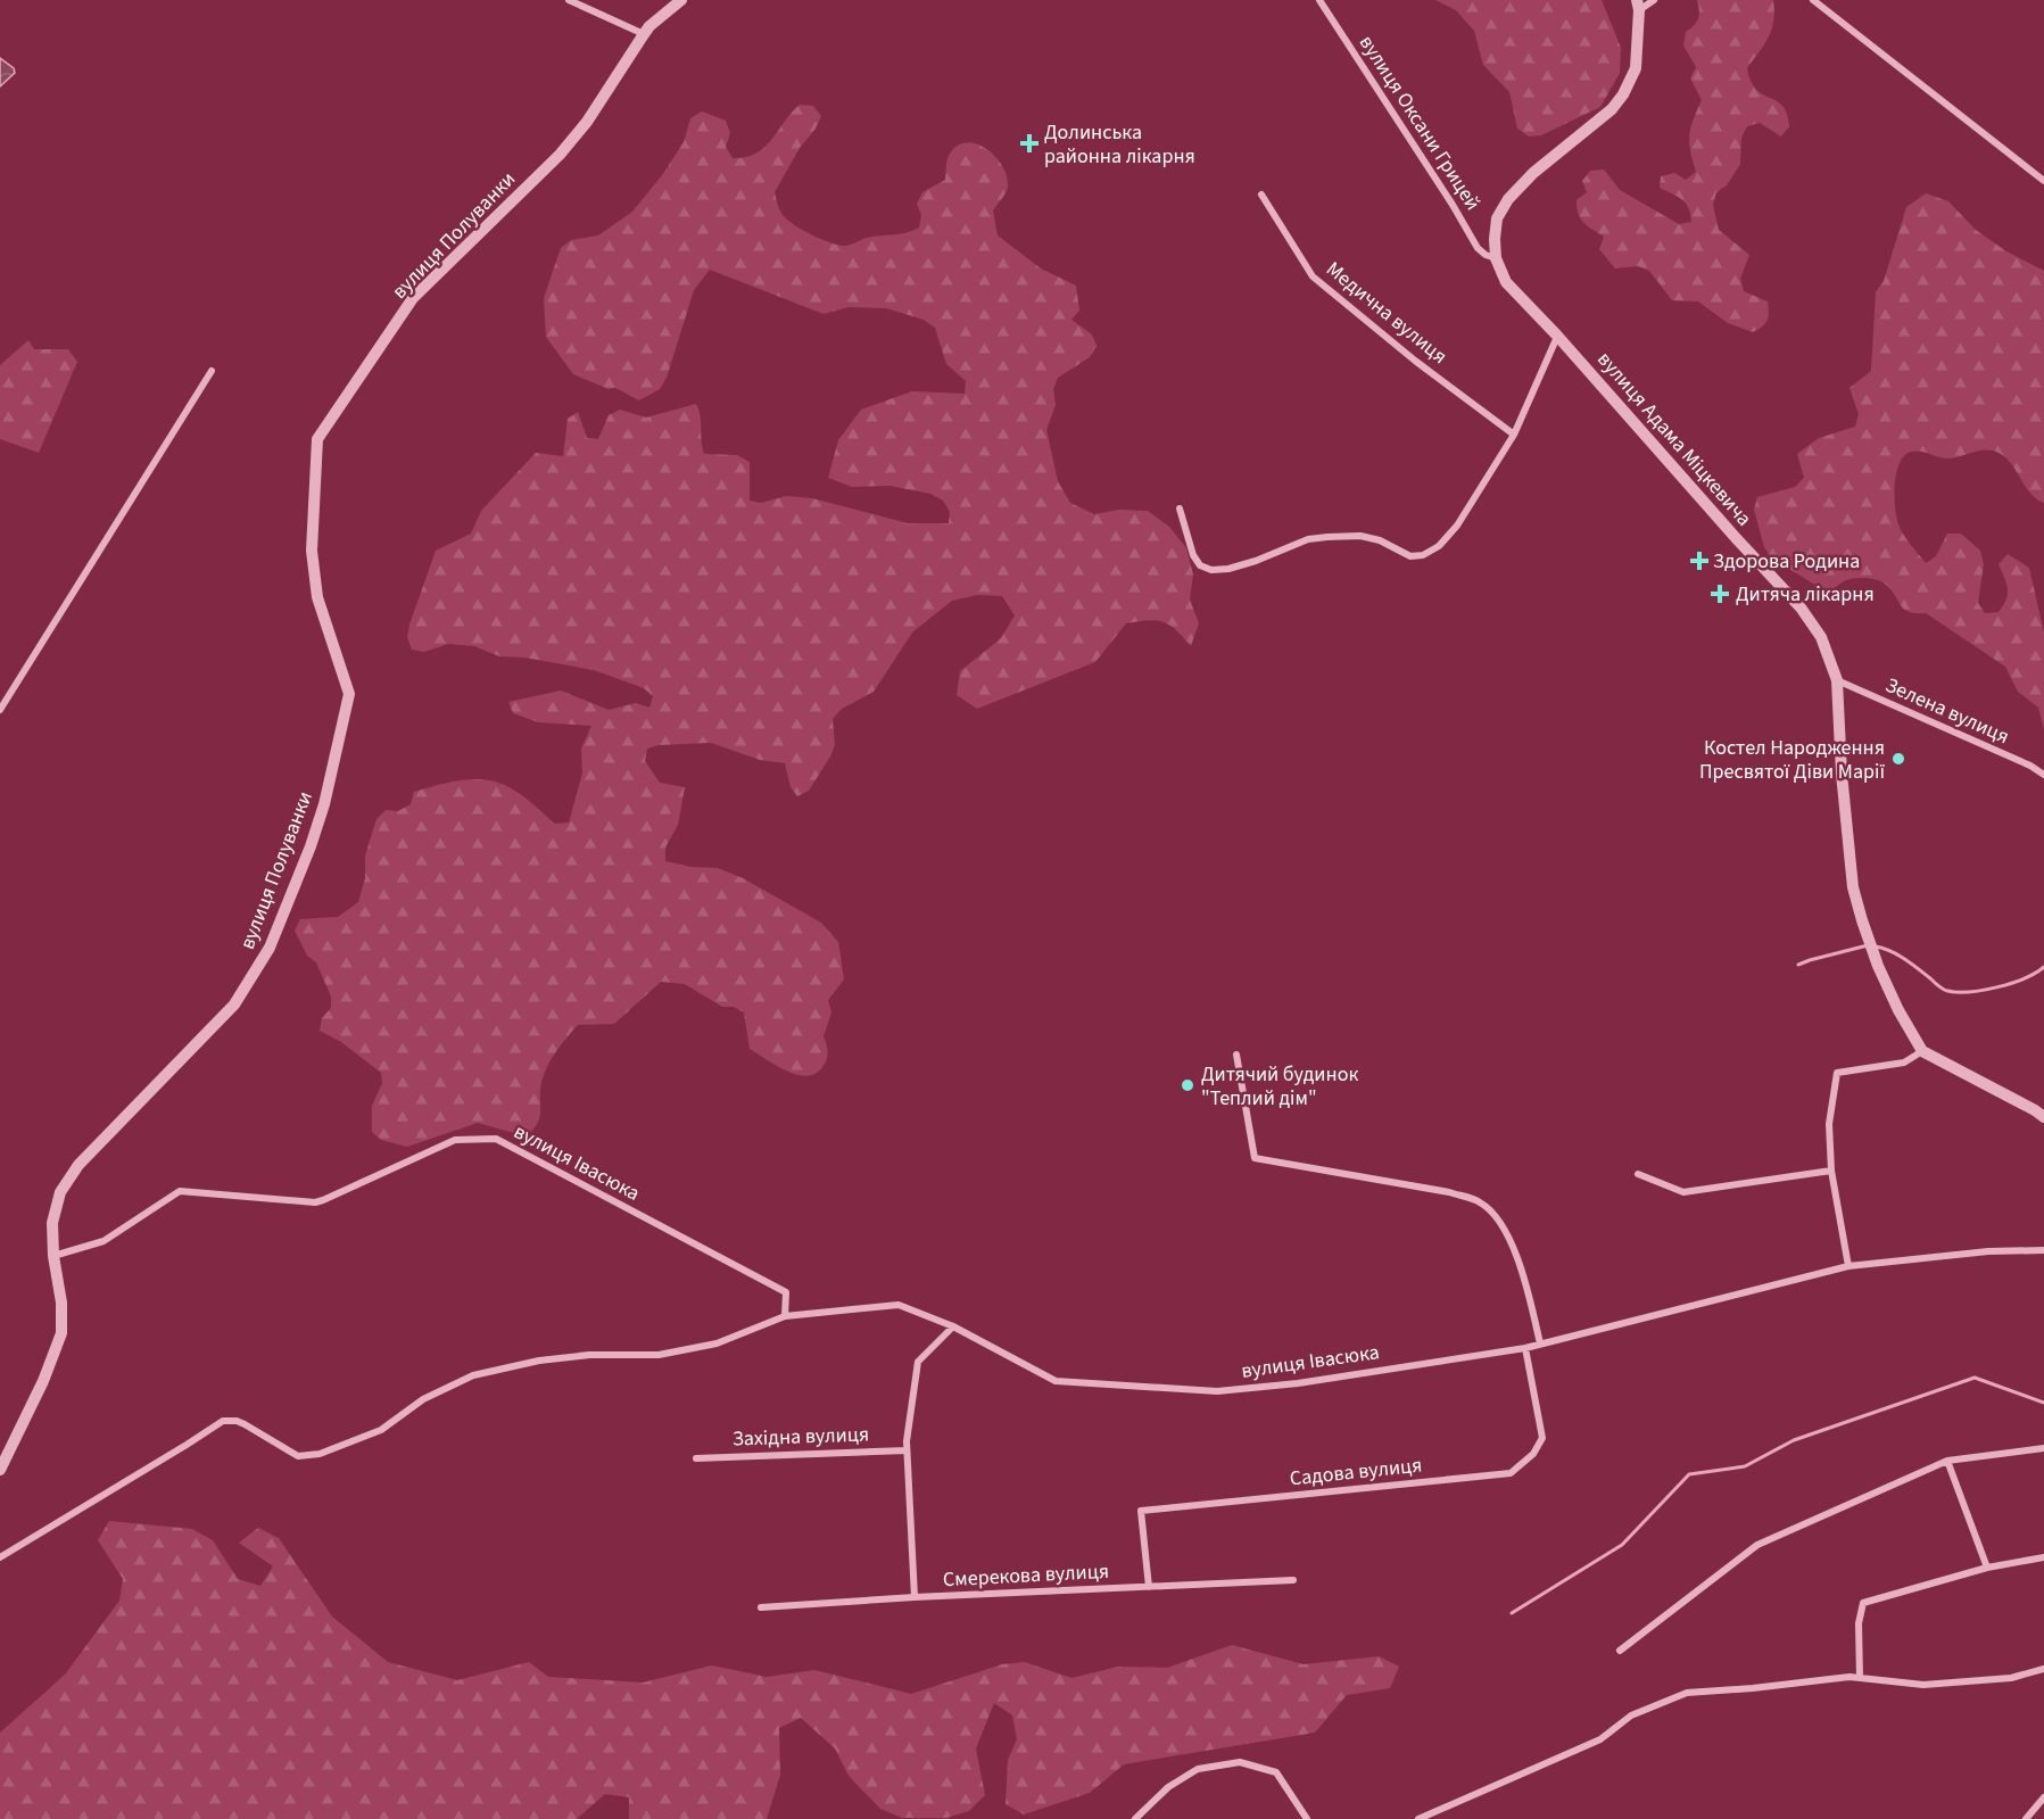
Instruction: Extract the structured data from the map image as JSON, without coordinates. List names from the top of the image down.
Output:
{
  "streets": {
    "street": [
      "вулиця Оксани Грицей",
      "вулиця Полуванки",
      "Медична вулиця",
      "вулиця Адама Міцкевича",
      "Зелена вулиця",
      "вулиця Івасюка",
      "Західна вулиця",
      "Садова вулиця",
      "Смерекова вулиця"
    ]
  },
  "crossings": [
    ["вулиця Оксани Грицей", "вулиця Адама Міцкевича"],
    ["вулиця Полуванки", "вулиця Івасюка"],
    ["вулиця Адама Міцкевича", "Зелена вулиця"],
    ["вулиця Івасюка", "Садова вулиця"],
    ["Садова вулиця", "Смерекова вулиця"]
  ],
  "places": {
    "health": ["Долинська районна лікарня", "Здорова Родина", "Дитяча лікарня"],
    "other": ["Костел Народження Пресвятої Діви Марії", "Дитячий будинок \"Теплий дім\""]
  }
}
